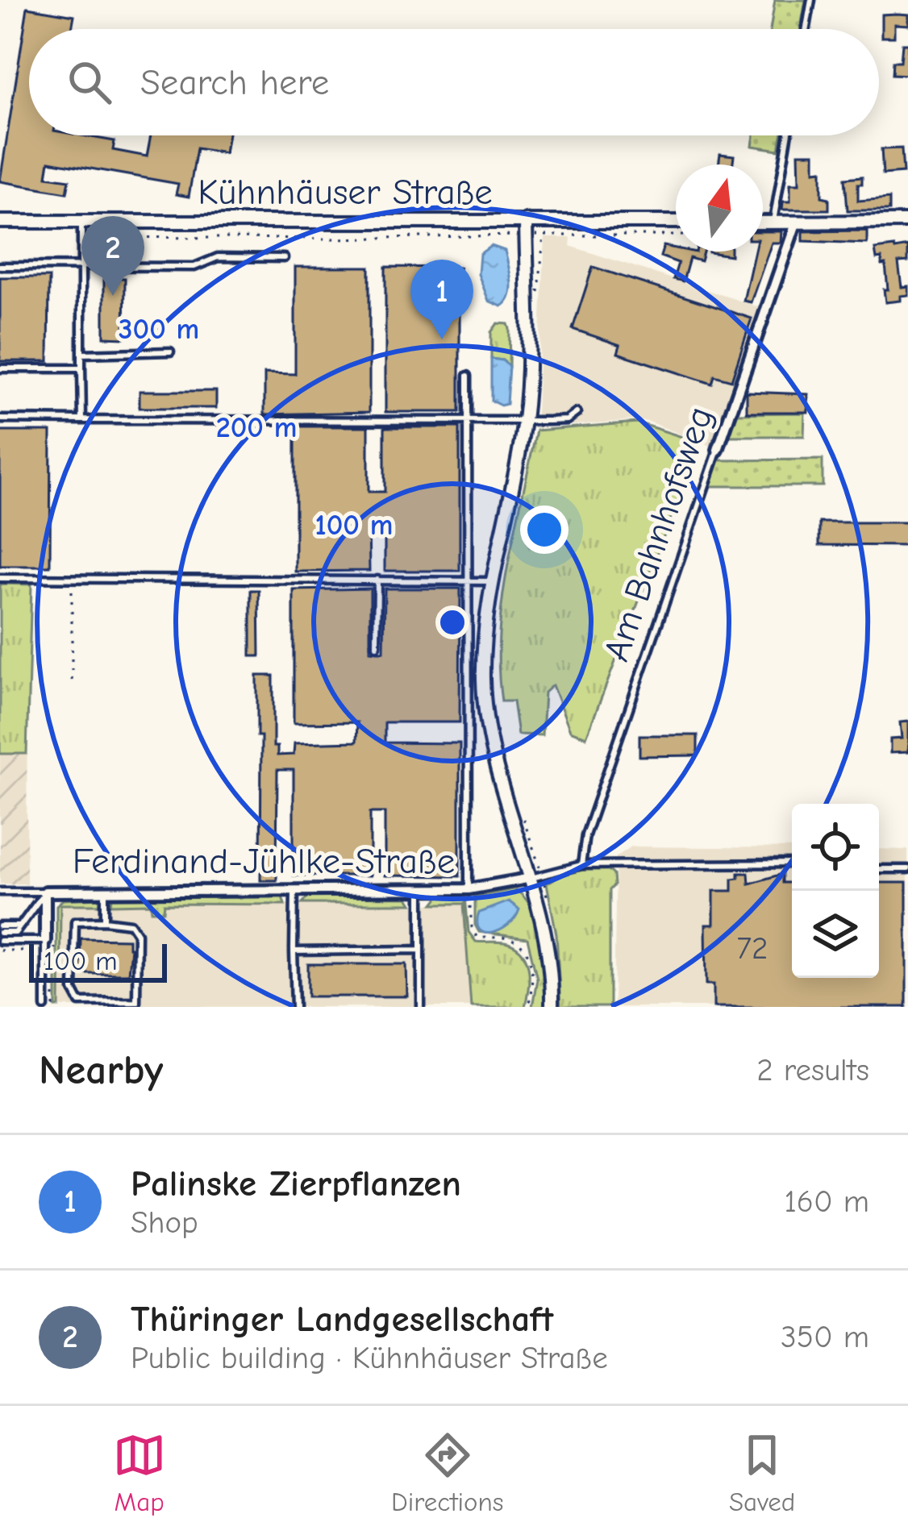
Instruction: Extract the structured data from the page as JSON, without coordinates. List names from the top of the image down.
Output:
{
  "streets": {
    "street": ["Kühnhäuser Straße", "Am Bahnhofsweg", "Ferdinand-Jühlke-Straße"]
  },
  "house_numbers": ["72"],
  "scale_bar": "100 m",
  "north": "top",
  "page": {
    "search": "Search here",
    "pins": ["2", "1"],
    "scale": "100 m",
    "heading": ["Nearby", "2 results"],
    "list": [
      {
        "mark": "1",
        "name": "Palinske Zierpflanzen",
        "note": "Shop",
        "value": "160 m"
      },
      {
        "mark": "2",
        "name": "Thüringer Landgesellschaft",
        "note": "Public building · Kühnhäuser Straße",
        "value": "350 m"
      }
    ],
    "nav": ["Map", "Directions", "Saved"]
  },
  "rings": ["300 m", "200 m", "100 m"]
}
